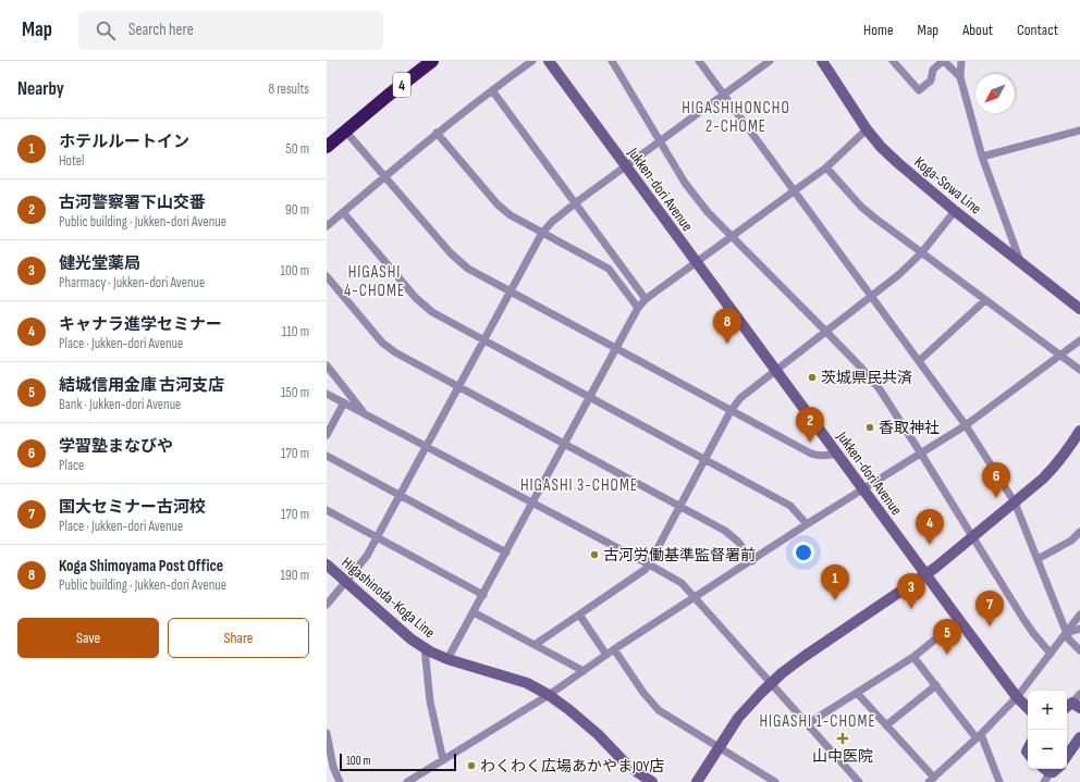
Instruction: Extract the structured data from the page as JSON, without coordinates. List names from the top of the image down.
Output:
{
  "streets": {
    "highway": ["4"],
    "street": ["Koga-Sowa Line", "Jukken-dori Avenue", "Higashinoda-Koga Line"]
  },
  "districts": [
    "HIGASHIHONCHO 2-CHOME",
    "HIGASHI 4-CHOME",
    "HIGASHI 3-CHOME",
    "HIGASHI 1-CHOME"
  ],
  "places": {
    "other": [
      "茨城県民共済",
      "香取神社",
      "古河労働基準監督署前",
      "わくわく広場あかやまJOY店"
    ],
    "health": ["山中医院"]
  },
  "scale_bar": "100 m",
  "north": "bottom left",
  "page": {
    "header": "Map",
    "search": "Search here",
    "nav": [
      "Home",
      "Map",
      "About",
      "Contact"
    ],
    "heading": ["Nearby", "8 results"],
    "list": [
      {
        "mark": "1",
        "name": "ホテルルートイン",
        "note": "Hotel",
        "value": "50 m"
      },
      {
        "mark": "2",
        "name": "古河警察署下山交番",
        "note": "Public building · Jukken-dori Avenue",
        "value": "90 m"
      },
      {
        "mark": "3",
        "name": "健光堂薬局",
        "note": "Pharmacy · Jukken-dori Avenue",
        "value": "100 m"
      },
      {
        "mark": "4",
        "name": "キャナラ進学セミナー",
        "note": "Place · Jukken-dori Avenue",
        "value": "110 m"
      },
      {
        "mark": "5",
        "name": "結城信用金庫 古河支店",
        "note": "Bank · Jukken-dori Avenue",
        "value": "150 m"
      },
      {
        "mark": "6",
        "name": "学習塾まなびや",
        "note": "Place",
        "value": "170 m"
      },
      {
        "mark": "7",
        "name": "国大セミナー古河校",
        "note": "Place · Jukken-dori Avenue",
        "value": "170 m"
      },
      {
        "mark": "8",
        "name": "Koga Shimoyama Post Office",
        "note": "Public building · Jukken-dori Avenue",
        "value": "190 m"
      }
    ],
    "pins": [
      "8",
      "2",
      "6",
      "4",
      "1",
      "3",
      "7",
      "5"
    ],
    "buttons": ["Save", "Share"],
    "map_buttons": ["+", "−"],
    "scale": "100 m"
  }
}
